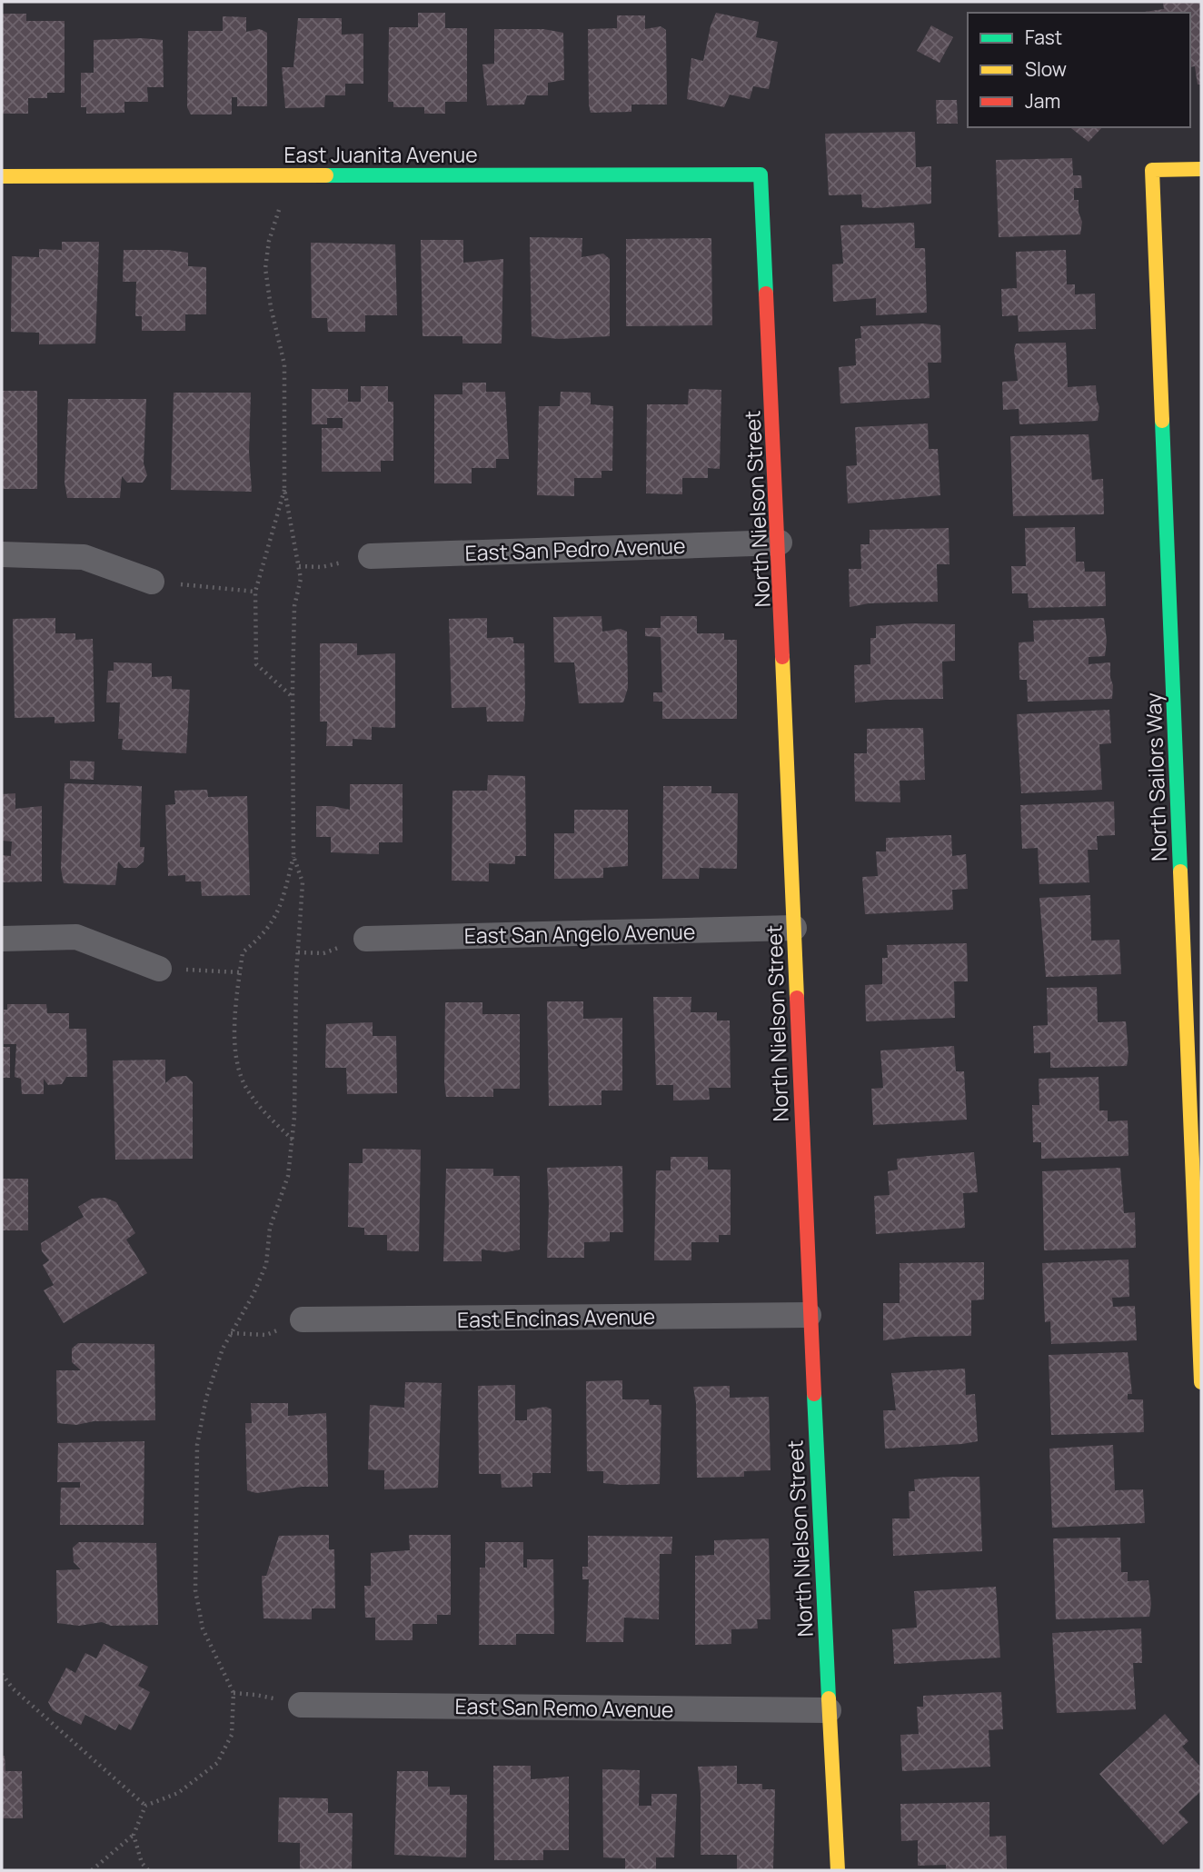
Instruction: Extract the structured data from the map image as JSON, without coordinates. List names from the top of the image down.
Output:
{
  "streets": {
    "street": [
      "East Juanita Avenue",
      "North Nielson Street",
      "East San Pedro Avenue",
      "North Sailors Way",
      "East San Angelo Avenue",
      "East Encinas Avenue",
      "East San Remo Avenue"
    ]
  },
  "crossings": [
    ["East Juanita Avenue", "North Nielson Street"],
    ["North Nielson Street", "East San Pedro Avenue"],
    ["North Nielson Street", "East San Angelo Avenue"],
    ["North Nielson Street", "East Encinas Avenue"],
    ["North Nielson Street", "East San Remo Avenue"]
  ],
  "legend": ["Fast", "Slow", "Jam"]
}
